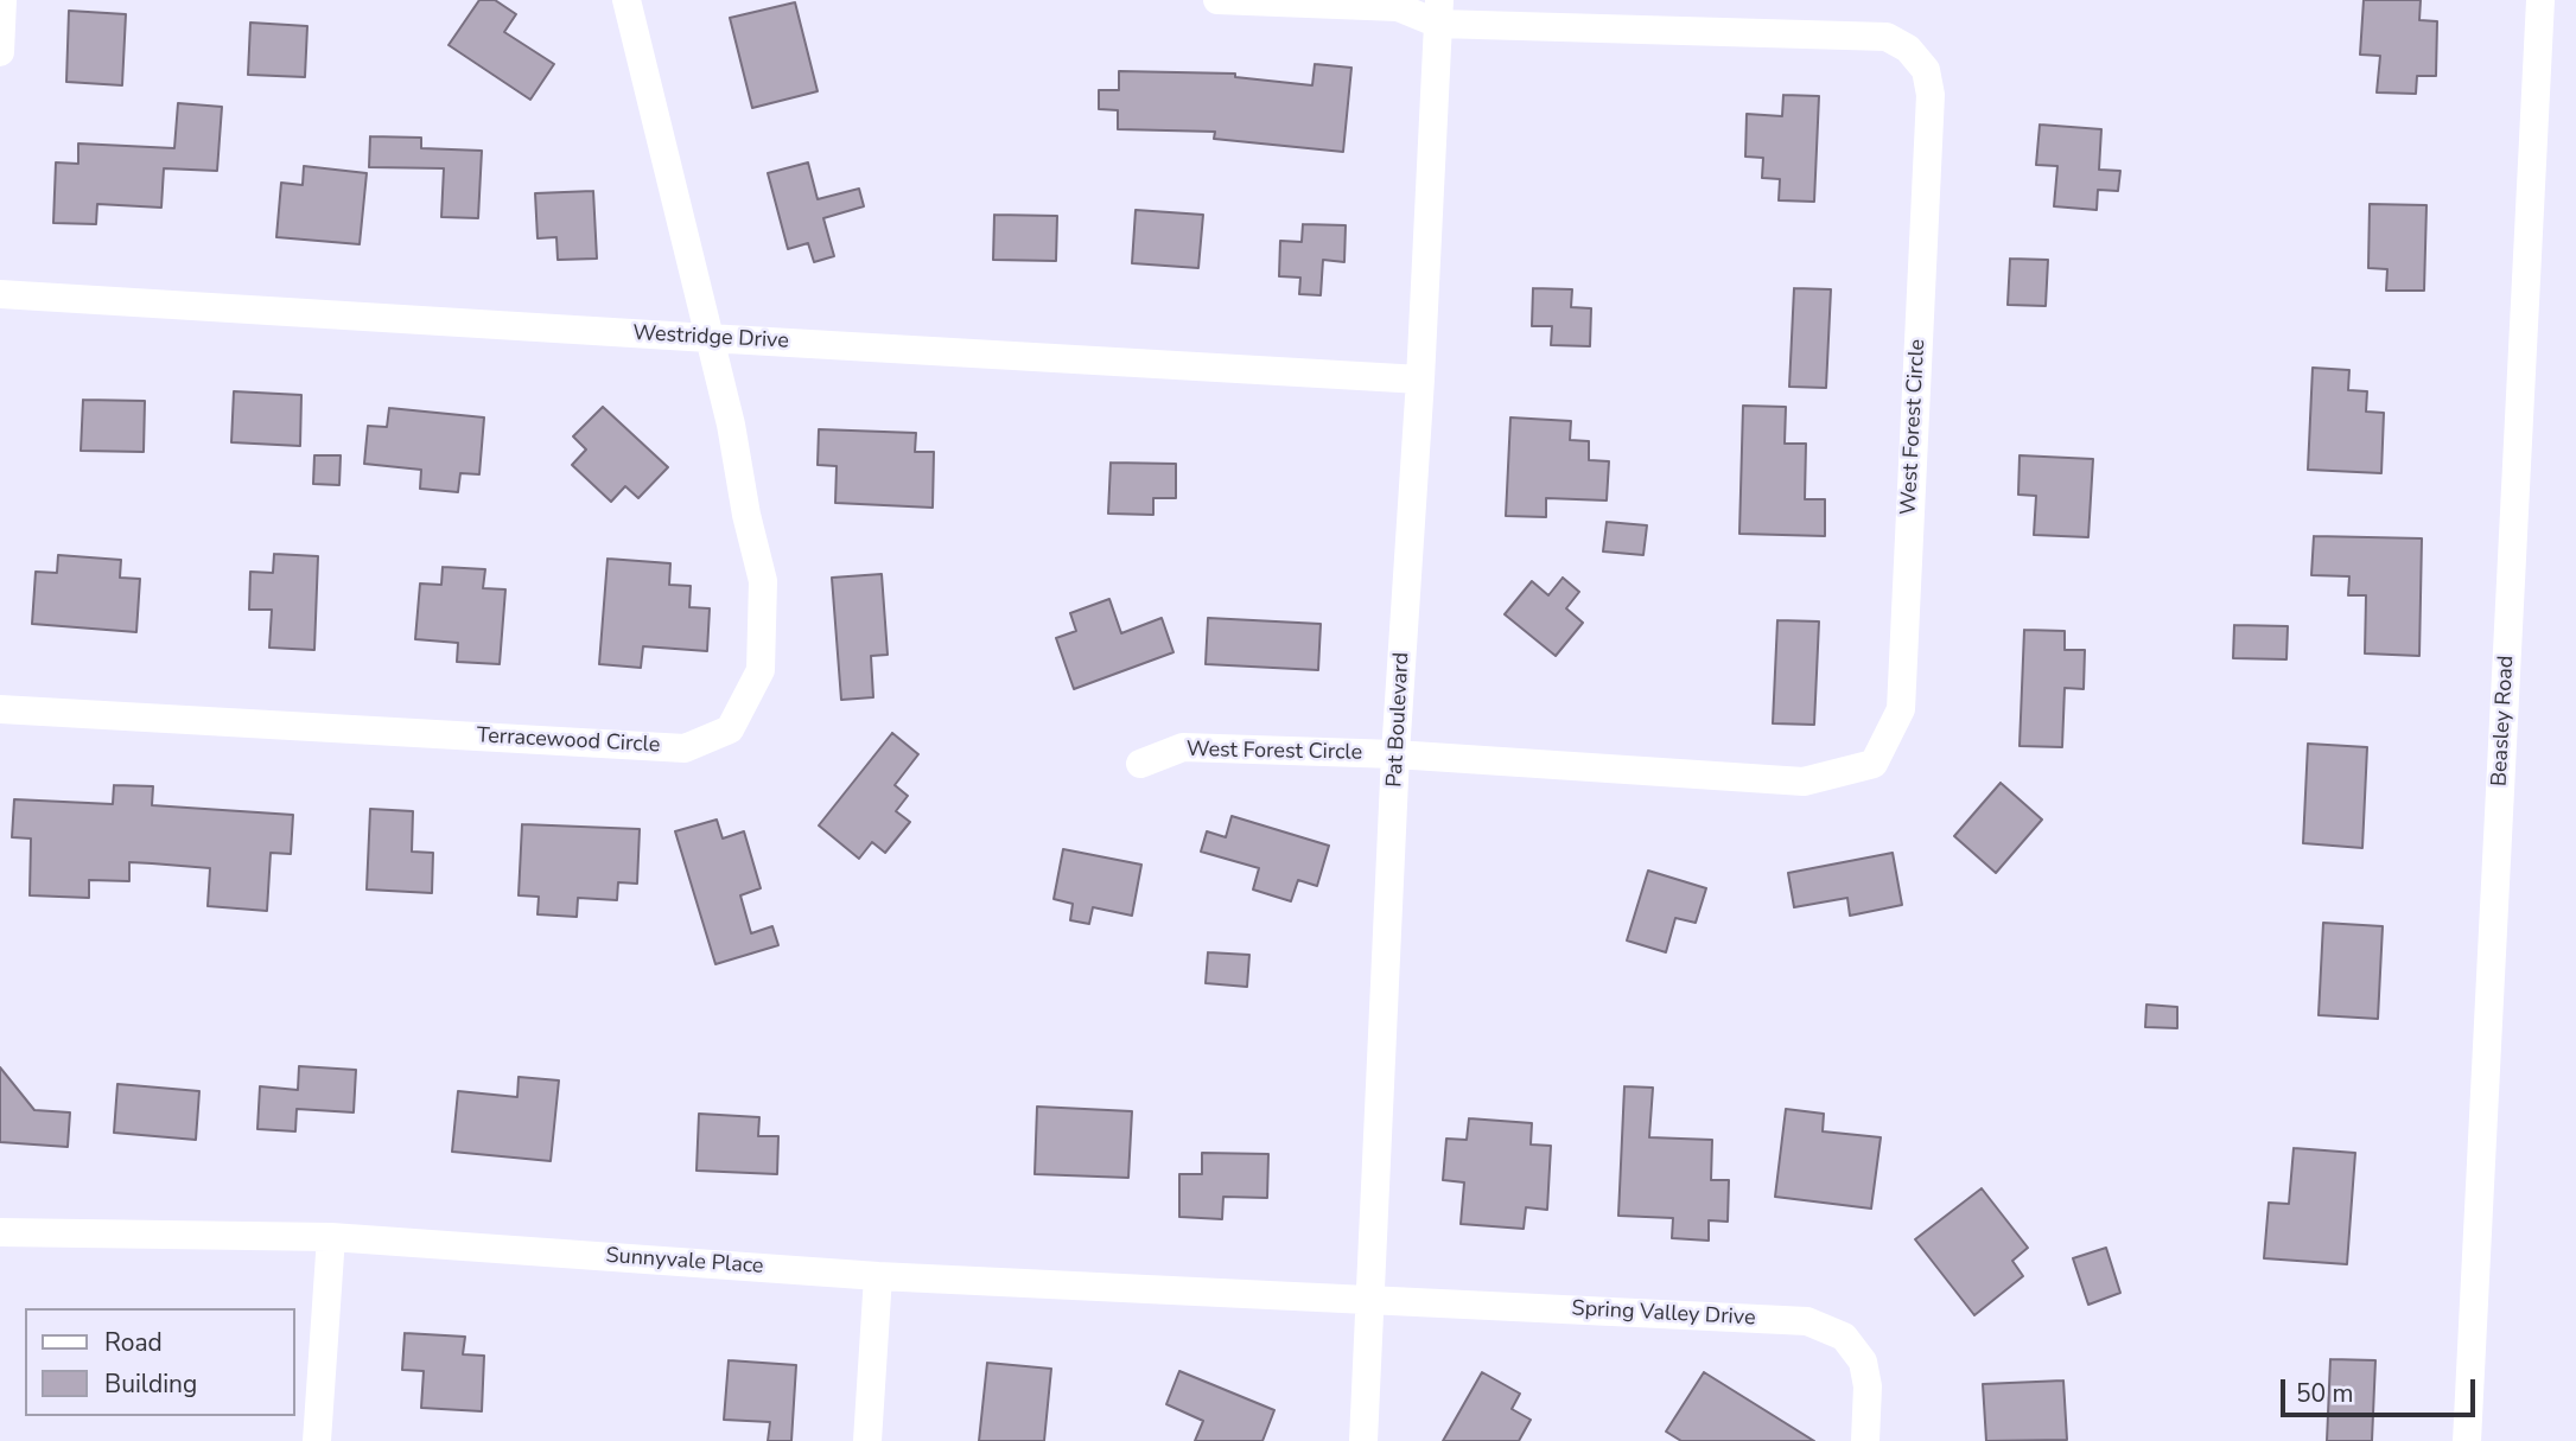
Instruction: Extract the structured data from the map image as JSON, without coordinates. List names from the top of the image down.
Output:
{
  "streets": {
    "street": [
      "Westridge Drive",
      "West Forest Circle",
      "Pat Boulevard",
      "Beasley Road",
      "Terracewood Circle",
      "Sunnyvale Place",
      "Spring Valley Drive"
    ]
  },
  "crossings": [
    ["Westridge Drive", "Pat Boulevard"],
    ["Westridge Drive", "Terracewood Circle"],
    ["West Forest Circle", "Pat Boulevard"],
    ["Pat Boulevard", "Sunnyvale Place"],
    ["Pat Boulevard", "Spring Valley Drive"],
    ["Sunnyvale Place", "Spring Valley Drive"]
  ],
  "legend": ["Road", "Building"],
  "scale_bar": "50 m"
}
